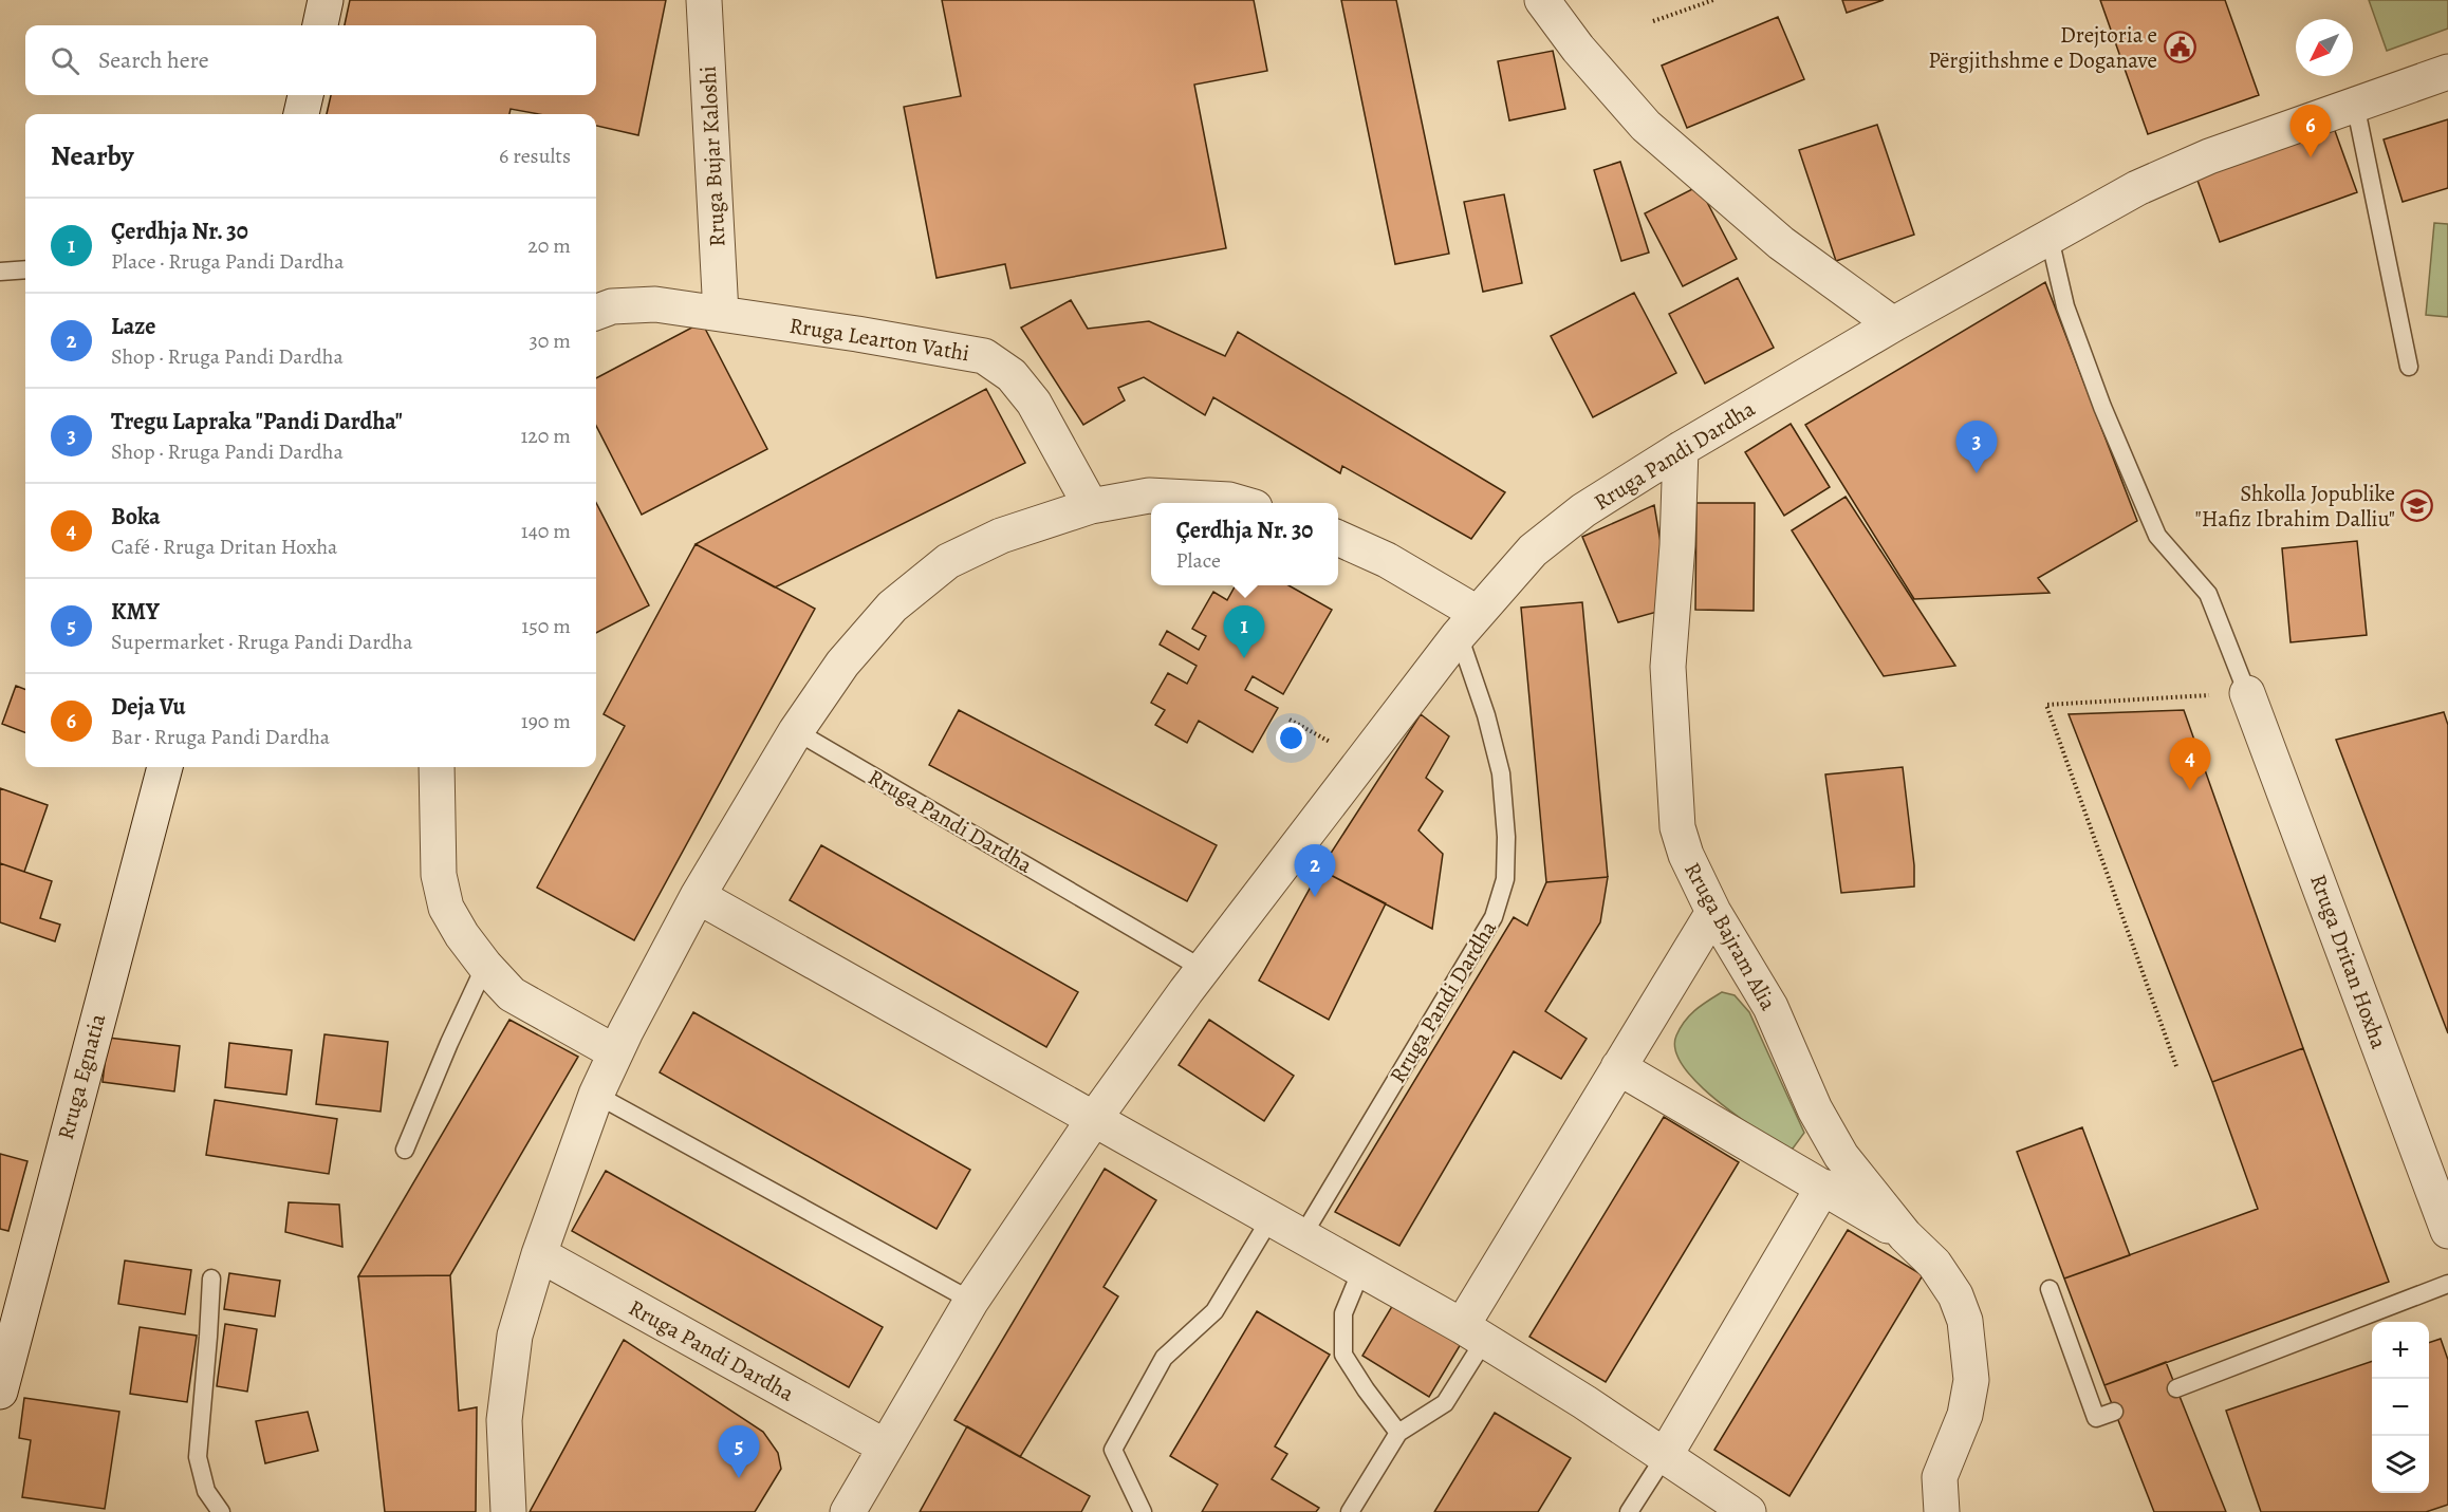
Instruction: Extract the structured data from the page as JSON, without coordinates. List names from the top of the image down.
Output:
{
  "streets": {
    "street": [
      "Rruga Bujar Kaloshi",
      "Rruga Learton Vathi",
      "Rruga Pandi Dardha",
      "Rruga Bajram Alia",
      "Rruga Dritan Hoxha",
      "Rruga Egnatia"
    ]
  },
  "crossings": [
    ["Rruga Bujar Kaloshi", "Rruga Learton Vathi"],
    ["Rruga Pandi Dardha", "Rruga Bajram Alia"]
  ],
  "places": {
    "public building": ["Drejtoria e Përgjithshme e Doganave"],
    "school or university": ["Shkolla Jopublike \"Hafiz Ibrahim Dalliu\""]
  },
  "north": "bottom left",
  "page": {
    "search": "Search here",
    "pins": [
      "6",
      "3",
      "1",
      "4",
      "2",
      "5"
    ],
    "heading": ["Nearby", "6 results"],
    "list": [
      {
        "mark": "1",
        "name": "Çerdhja Nr. 30",
        "note": "Place · Rruga Pandi Dardha",
        "value": "20 m"
      },
      {
        "mark": "2",
        "name": "Laze",
        "note": "Shop · Rruga Pandi Dardha",
        "value": "30 m"
      },
      {
        "mark": "3",
        "name": "Tregu Lapraka \"Pandi Dardha\"",
        "note": "Shop · Rruga Pandi Dardha",
        "value": "120 m"
      },
      {
        "mark": "4",
        "name": "Boka",
        "note": "Café · Rruga Dritan Hoxha",
        "value": "140 m"
      },
      {
        "mark": "5",
        "name": "KMY",
        "note": "Supermarket · Rruga Pandi Dardha",
        "value": "150 m"
      },
      {
        "mark": "6",
        "name": "Deja Vu",
        "note": "Bar · Rruga Pandi Dardha",
        "value": "190 m"
      }
    ],
    "popup": ["Çerdhja Nr. 30", "Place"],
    "map_buttons": ["+", "−"]
  }
}
